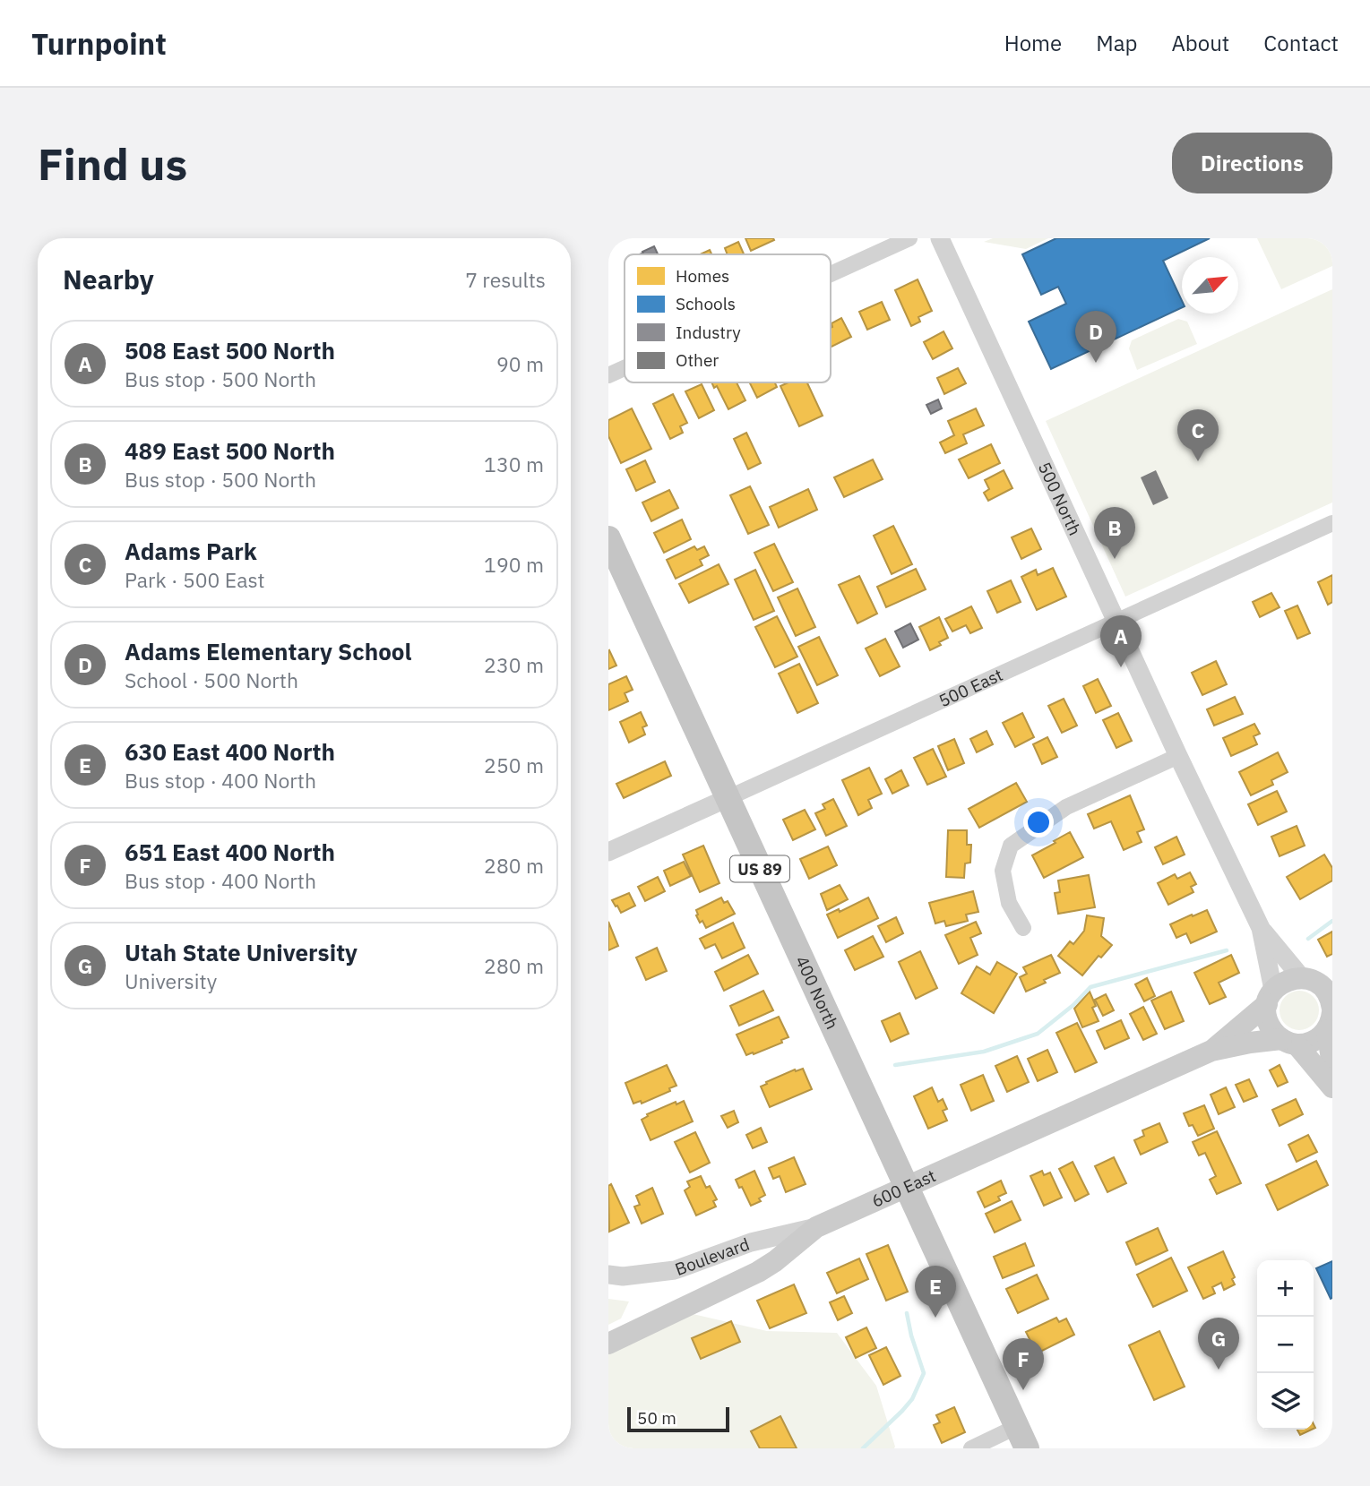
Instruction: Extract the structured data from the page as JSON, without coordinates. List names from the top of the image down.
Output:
{
  "streets": {
    "main road": ["US 89", "400 North", "600 East"],
    "street": ["500 North", "500 East", "Boulevard"]
  },
  "crossings": [
    ["500 North", "500 East"],
    ["500 North", "600 East"],
    ["500 East", "400 North"],
    ["400 North", "600 East"],
    ["600 East", "Boulevard"]
  ],
  "legend": [
    "Homes",
    "Schools",
    "Industry",
    "Other"
  ],
  "scale_bar": "50 m",
  "north": "top right",
  "page": {
    "header": "Turnpoint",
    "nav": [
      "Home",
      "Map",
      "About",
      "Contact"
    ],
    "buttons": "Directions",
    "title": "Find us",
    "heading": ["Nearby", "7 results"],
    "pins": [
      "D",
      "C",
      "B",
      "A",
      "E",
      "G",
      "F"
    ],
    "list": [
      {
        "mark": "A",
        "name": "508 East 500 North",
        "note": "Bus stop · 500 North",
        "value": "90 m"
      },
      {
        "mark": "B",
        "name": "489 East 500 North",
        "note": "Bus stop · 500 North",
        "value": "130 m"
      },
      {
        "mark": "C",
        "name": "Adams Park",
        "note": "Park · 500 East",
        "value": "190 m"
      },
      {
        "mark": "D",
        "name": "Adams Elementary School",
        "note": "School · 500 North",
        "value": "230 m"
      },
      {
        "mark": "E",
        "name": "630 East 400 North",
        "note": "Bus stop · 400 North",
        "value": "250 m"
      },
      {
        "mark": "F",
        "name": "651 East 400 North",
        "note": "Bus stop · 400 North",
        "value": "280 m"
      },
      {
        "mark": "G",
        "name": "Utah State University",
        "note": "University",
        "value": "280 m"
      }
    ],
    "map_buttons": ["+", "−"],
    "scale": "50 m"
  }
}
